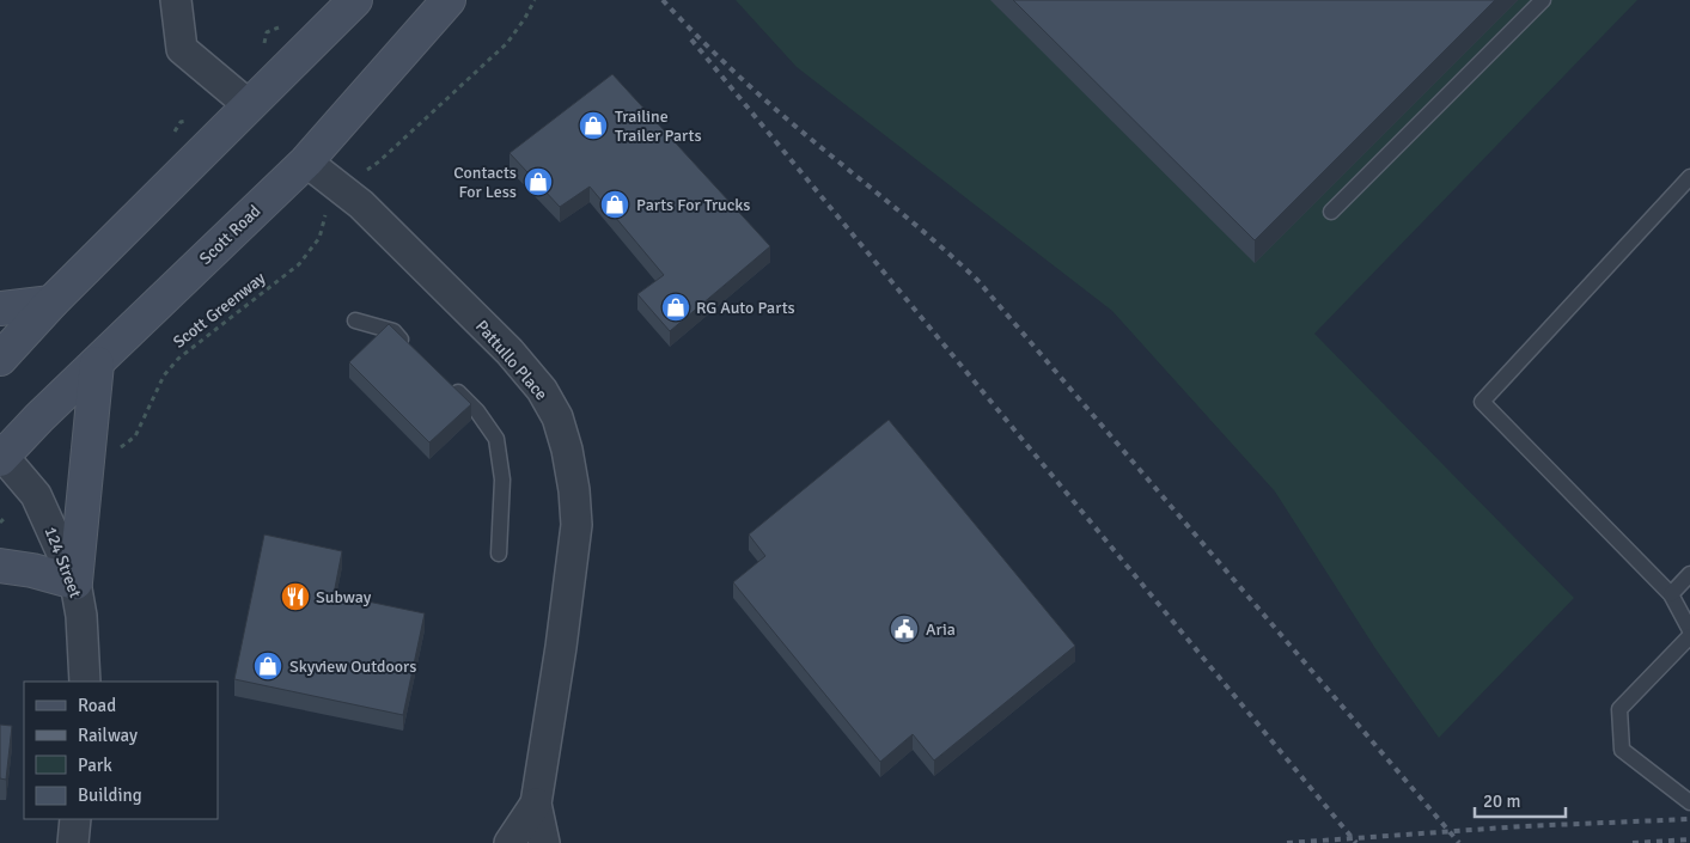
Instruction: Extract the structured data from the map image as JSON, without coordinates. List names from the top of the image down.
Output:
{
  "streets": {
    "main road": ["Scott Road"],
    "street": ["Pattullo Place", "124 Street"],
    "path": ["Scott Greenway"]
  },
  "crossings": [
    ["Scott Road", "Pattullo Place"],
    ["Scott Road", "124 Street"]
  ],
  "places": {
    "shop": [
      "Trailine Trailer Parts",
      "Contacts For Less",
      "Parts For Trucks",
      "RG Auto Parts",
      "Skyview Outdoors"
    ],
    "restaurant": ["Subway"],
    "public building": ["Aria"]
  },
  "legend": [
    "Road",
    "Railway",
    "Park",
    "Building"
  ],
  "scale_bar": "20 m"
}
